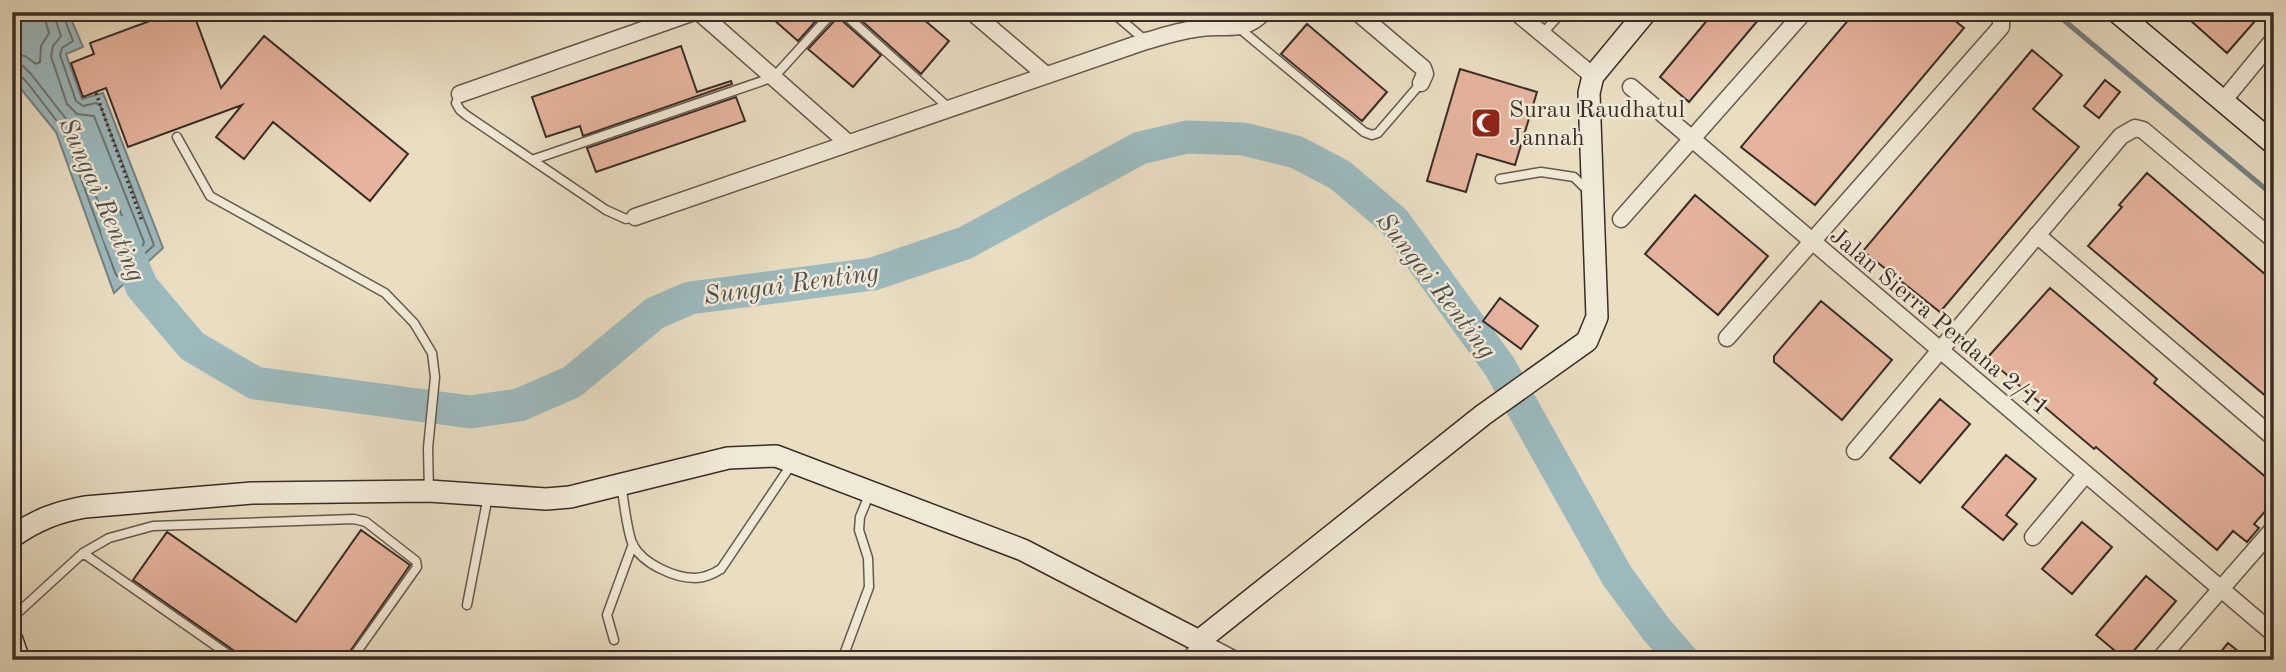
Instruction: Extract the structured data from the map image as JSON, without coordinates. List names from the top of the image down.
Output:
{
  "streets": {
    "street": ["Jalan Sierra Perdana 2/11"]
  },
  "water": ["Sungai Renting"],
  "places": {
    "mosque": ["Surau Raudhatul Jannah"]
  }
}
